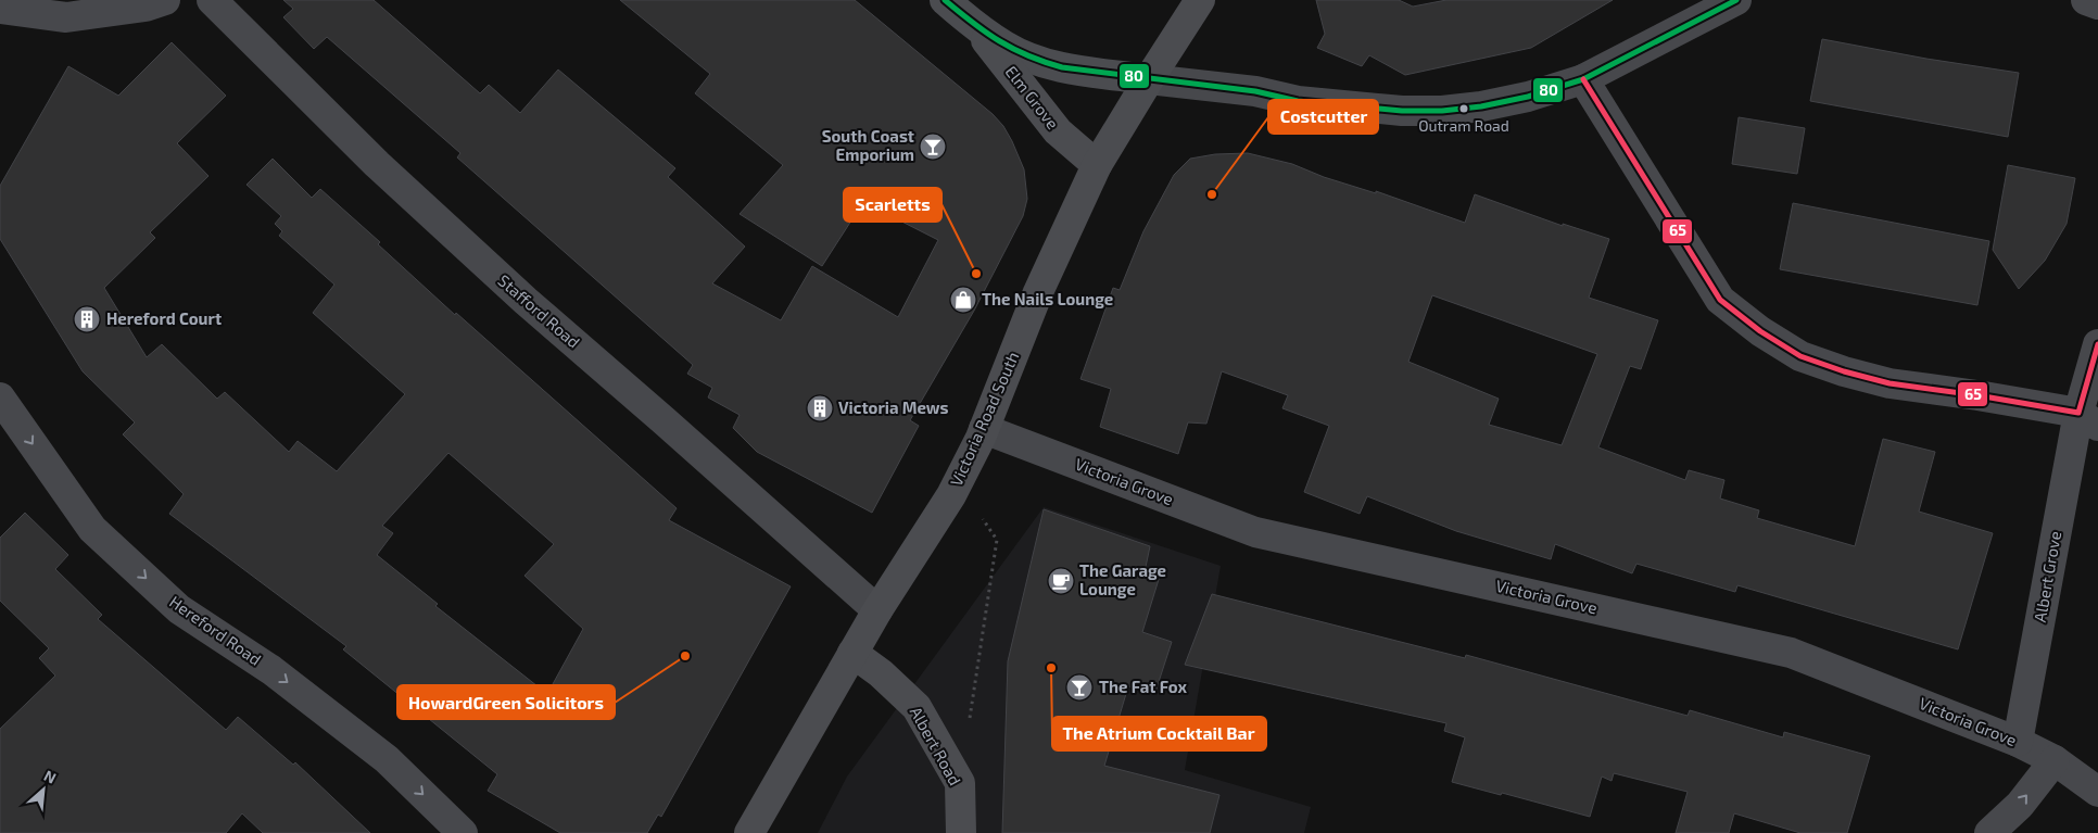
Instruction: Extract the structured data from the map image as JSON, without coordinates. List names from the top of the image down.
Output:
{
  "streets": {
    "main road": ["Elm Grove", "Victoria Road South", "Albert Road"],
    "street": [
      "Stafford Road",
      "Victoria Grove",
      "Albert Grove",
      "Hereford Road"
    ]
  },
  "crossings": [
    ["Elm Grove", "Victoria Road South"],
    ["Stafford Road", "Victoria Road South"],
    ["Victoria Road South", "Victoria Grove"],
    ["Victoria Road South", "Albert Road"],
    ["Victoria Grove", "Albert Grove"]
  ],
  "one_way": ["Hereford Road"],
  "places": {
    "other": [
      "Outram Road",
      "Costcutter",
      "Scarletts",
      "HowardGreen Solicitors",
      "The Atrium Cocktail Bar"
    ],
    "bar": ["South Coast Emporium", "The Fat Fox"],
    "shop": ["The Nails Lounge"],
    "building": ["Hereford Court", "Victoria Mews"],
    "cafe": ["The Garage Lounge"]
  },
  "lines": ["transit line 80", "transit line 65"],
  "north": "top right"
}
